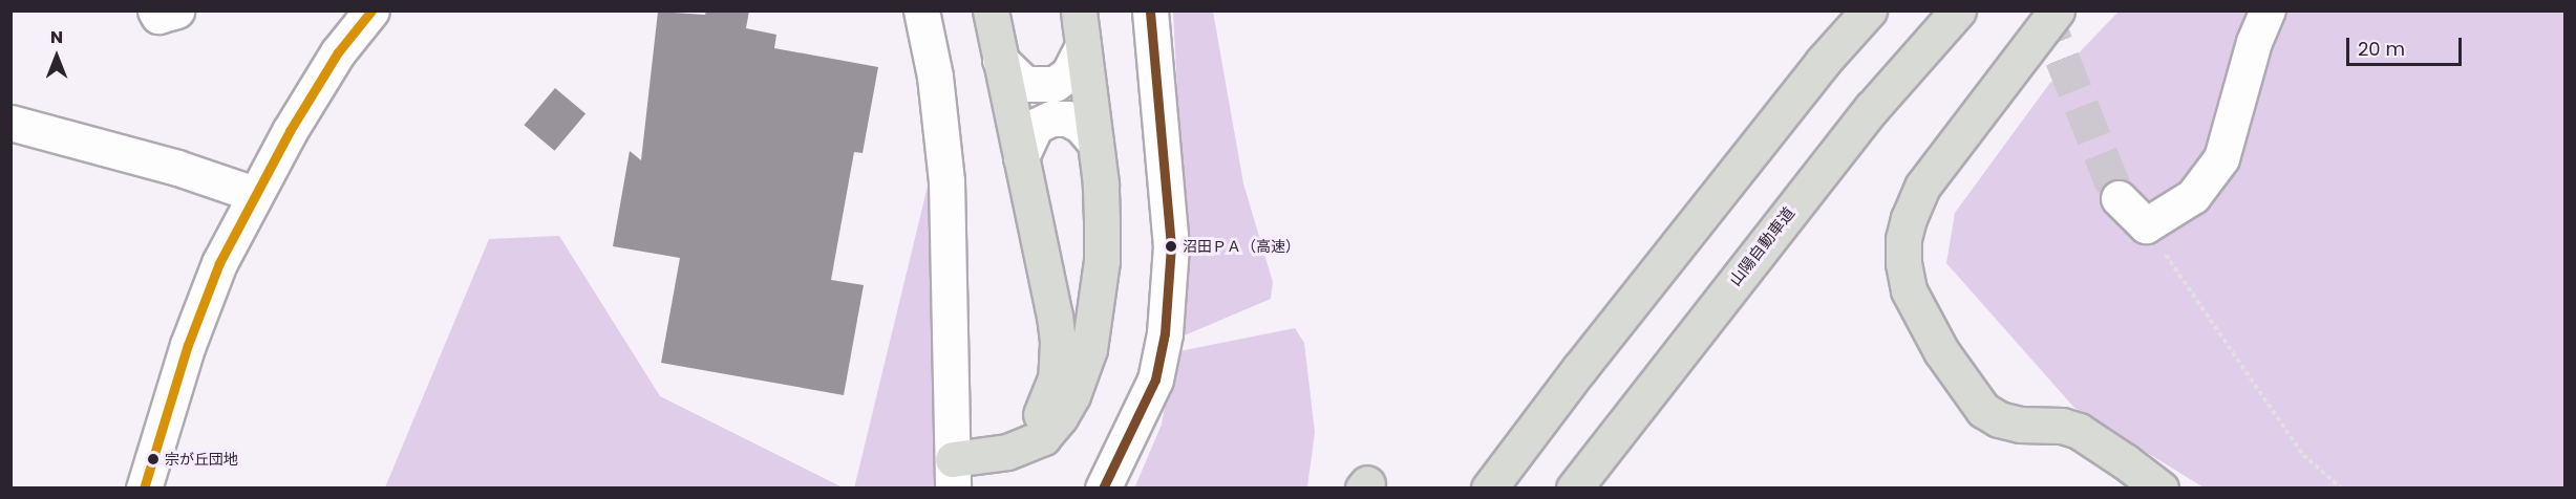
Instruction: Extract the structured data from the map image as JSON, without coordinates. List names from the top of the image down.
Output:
{
  "streets": {
    "highway": ["山陽自動車道"]
  },
  "places": ["沼田ＰＡ（高速）", "宗が丘団地"],
  "lines": ["transit line 20"],
  "scale_bar": "20 m",
  "north": "top"
}
